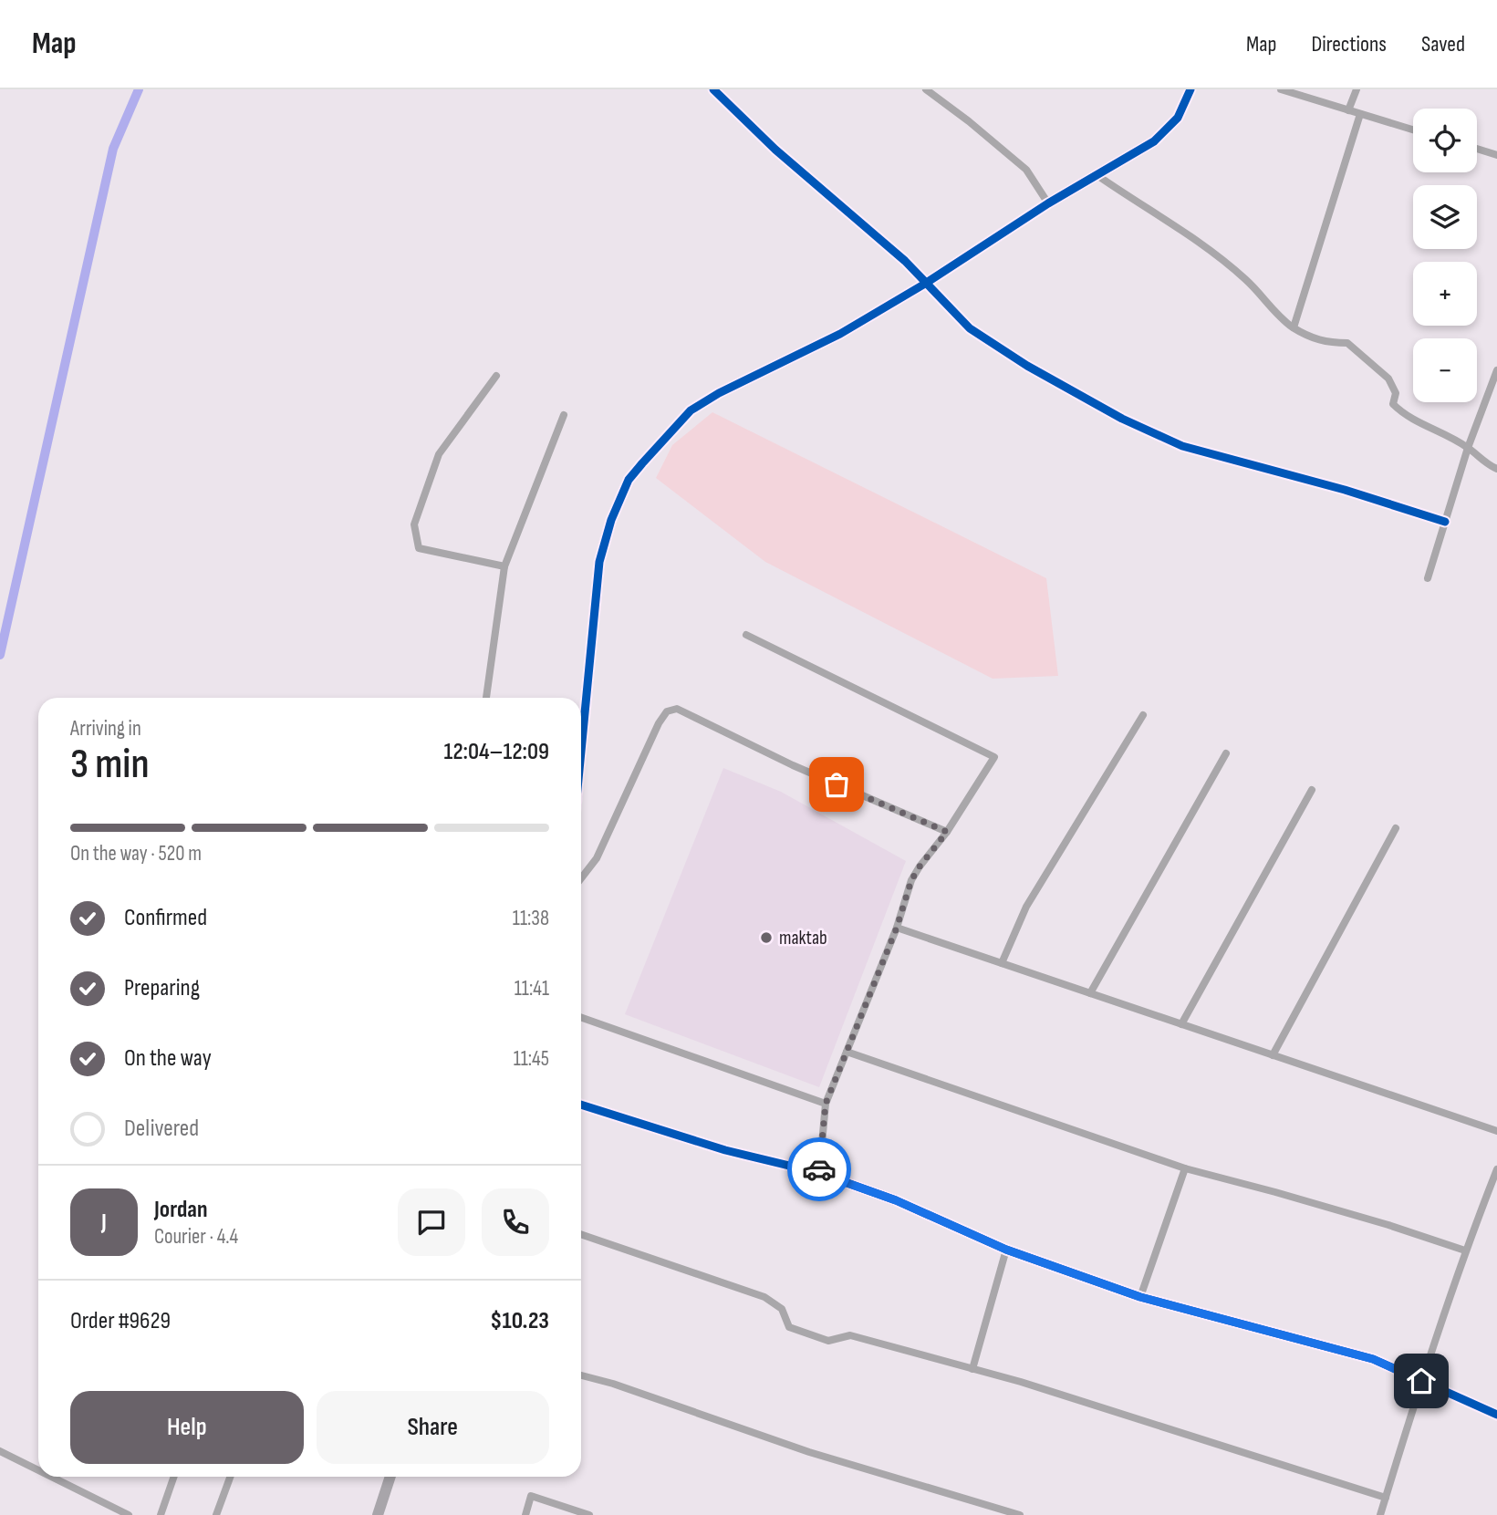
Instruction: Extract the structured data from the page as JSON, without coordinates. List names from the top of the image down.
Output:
{
  "places": ["maktab"],
  "page": {
    "header": "Map",
    "nav": ["Map", "Directions", "Saved"],
    "map_buttons": ["+", "−"],
    "heading": ["3 min", "Arriving in", "12:04–12:09"],
    "panel": [
      "Jordan",
      "Courier · 4.4",
      "Order #9629",
      "$10.23"
    ],
    "bar": "On the way · 520 m",
    "list": [
      ["Confirmed", "11:38"],
      ["Preparing", "11:41"],
      ["On the way", "11:45"],
      "Delivered"
    ],
    "round": "J",
    "buttons": ["Help", "Share"]
  }
}
